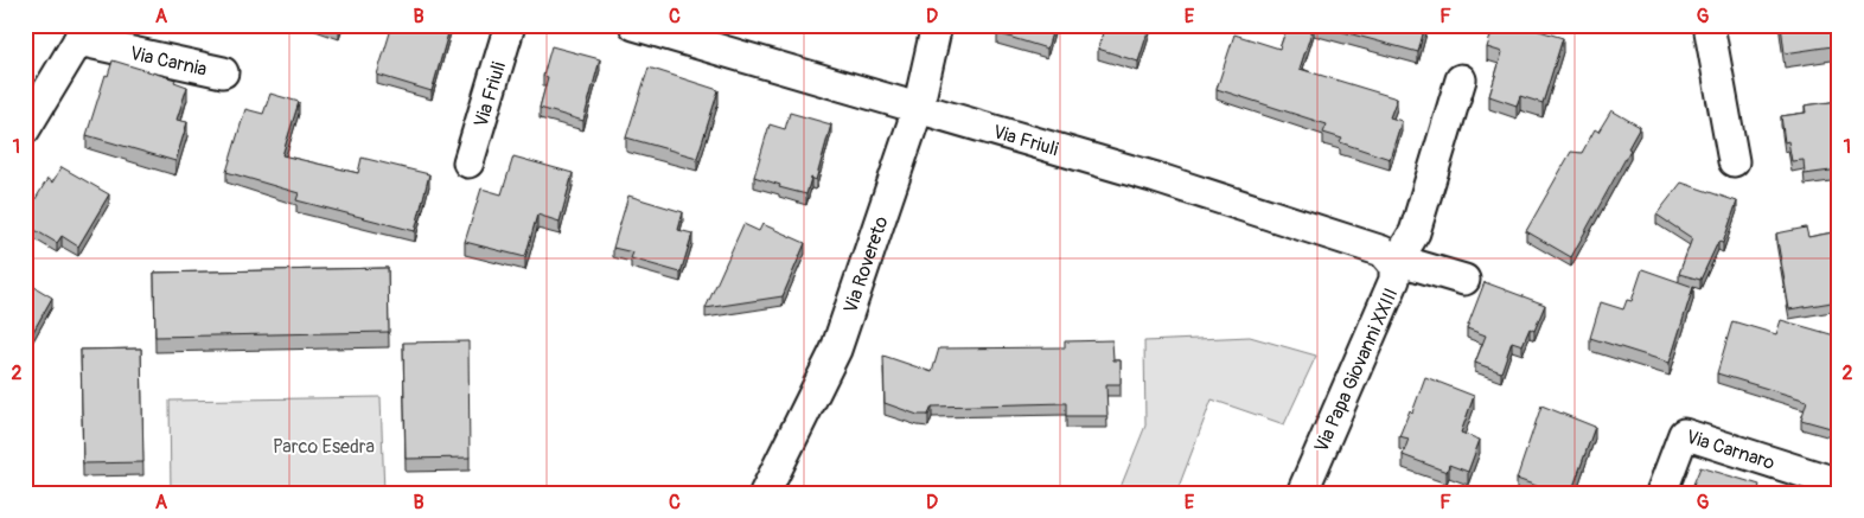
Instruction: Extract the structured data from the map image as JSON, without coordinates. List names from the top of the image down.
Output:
{
  "streets": {
    "street": [
      "Via Carnia",
      "Via Friuli",
      "Via Rovereto",
      "Via Papa Giovanni XXIII",
      "Via Carnaro"
    ]
  },
  "crossings": [
    ["Via Friuli", "Via Rovereto"],
    ["Via Friuli", "Via Papa Giovanni XXIII"]
  ],
  "parks": ["Parco Esedra"],
  "grid": {
    "columns": [
      "A",
      "B",
      "C",
      "D",
      "E",
      "F",
      "G"
    ],
    "rows": ["1", "2"]
  }
}
